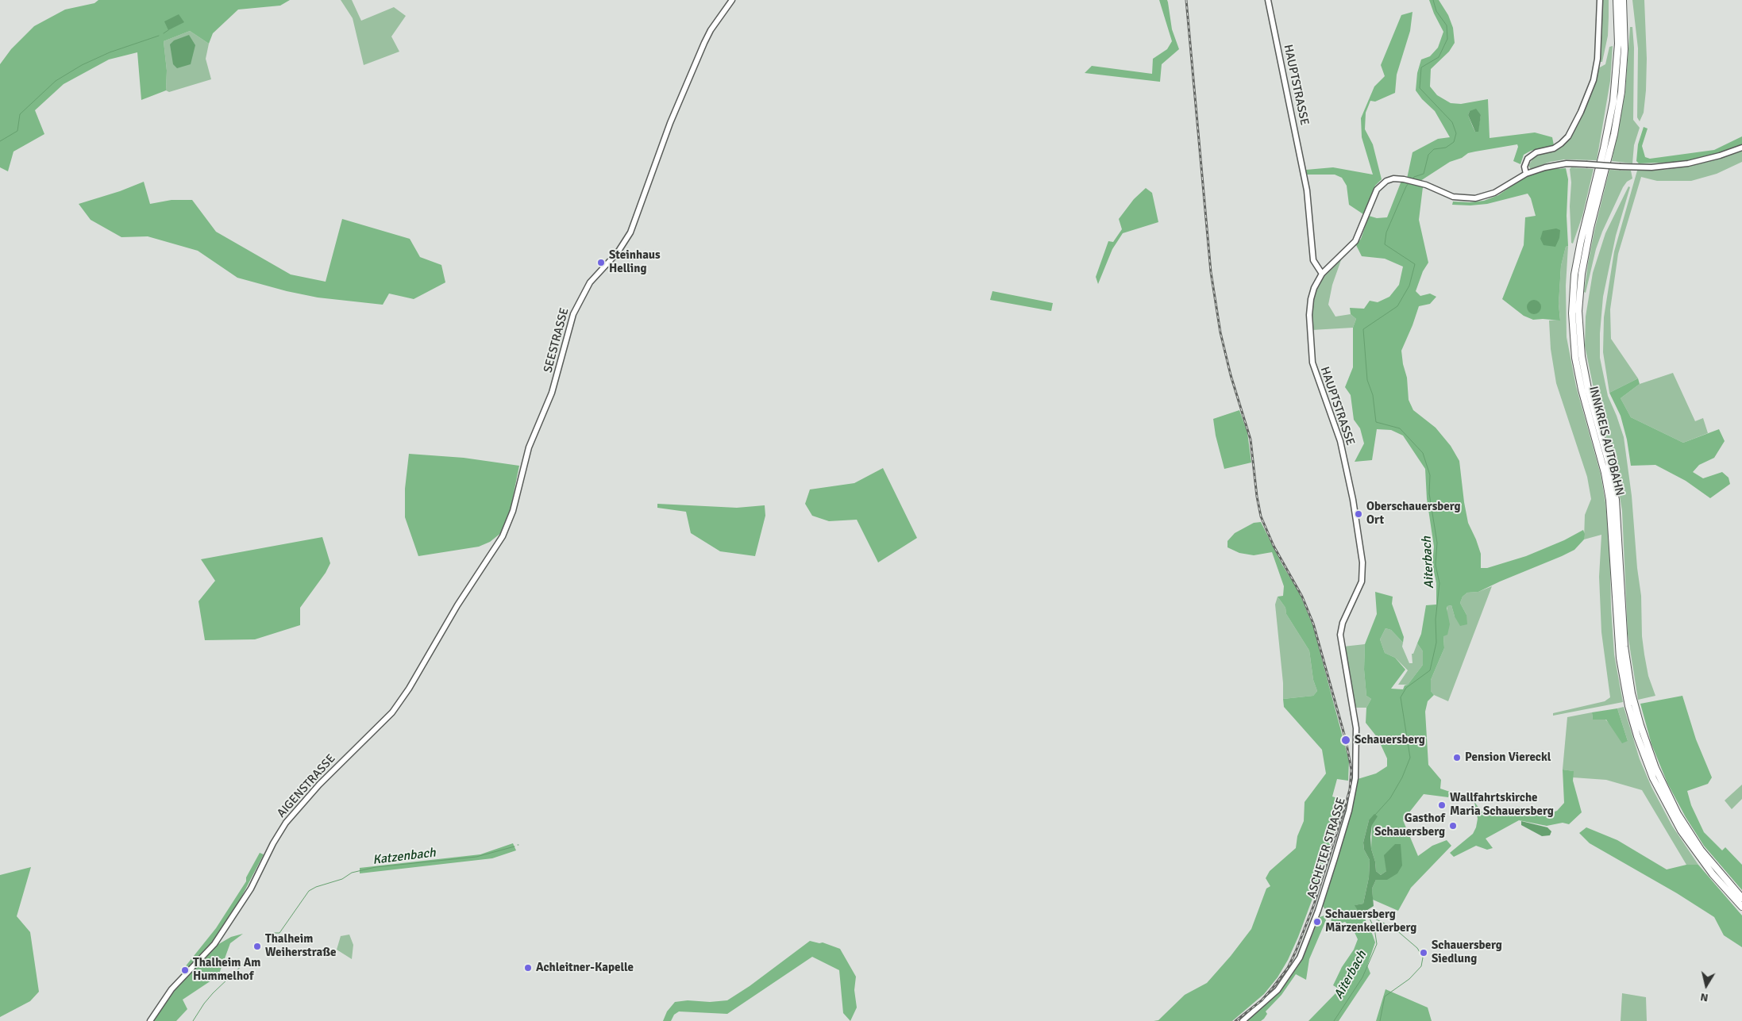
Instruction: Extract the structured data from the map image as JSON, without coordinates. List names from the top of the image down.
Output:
{
  "streets": {
    "highway": ["INNKREIS AUTOBAHN"],
    "street": [
      "HAUPTSTRASSE",
      "SEESTRASSE",
      "AIGENSTRASSE",
      "ASCHETER STRASSE"
    ]
  },
  "crossings": [
    ["HAUPTSTRASSE", "ASCHETER STRASSE"],
    ["SEESTRASSE", "AIGENSTRASSE"]
  ],
  "water": ["Aiterbach", "Katzenbach"],
  "places": [
    "Steinhaus Helling",
    "Oberschauersberg Ort",
    "Schauersberg",
    "Pension Viereckl",
    "Wallfahrtskirche Maria Schauersberg",
    "Gasthof Schauersberg",
    "Schauersberg Märzenkellerberg",
    "Thalheim Weiherstraße",
    "Schauersberg Siedlung",
    "Achleitner-Kapelle",
    "Thalheim Am Hummelhof"
  ],
  "north": "bottom"
}
